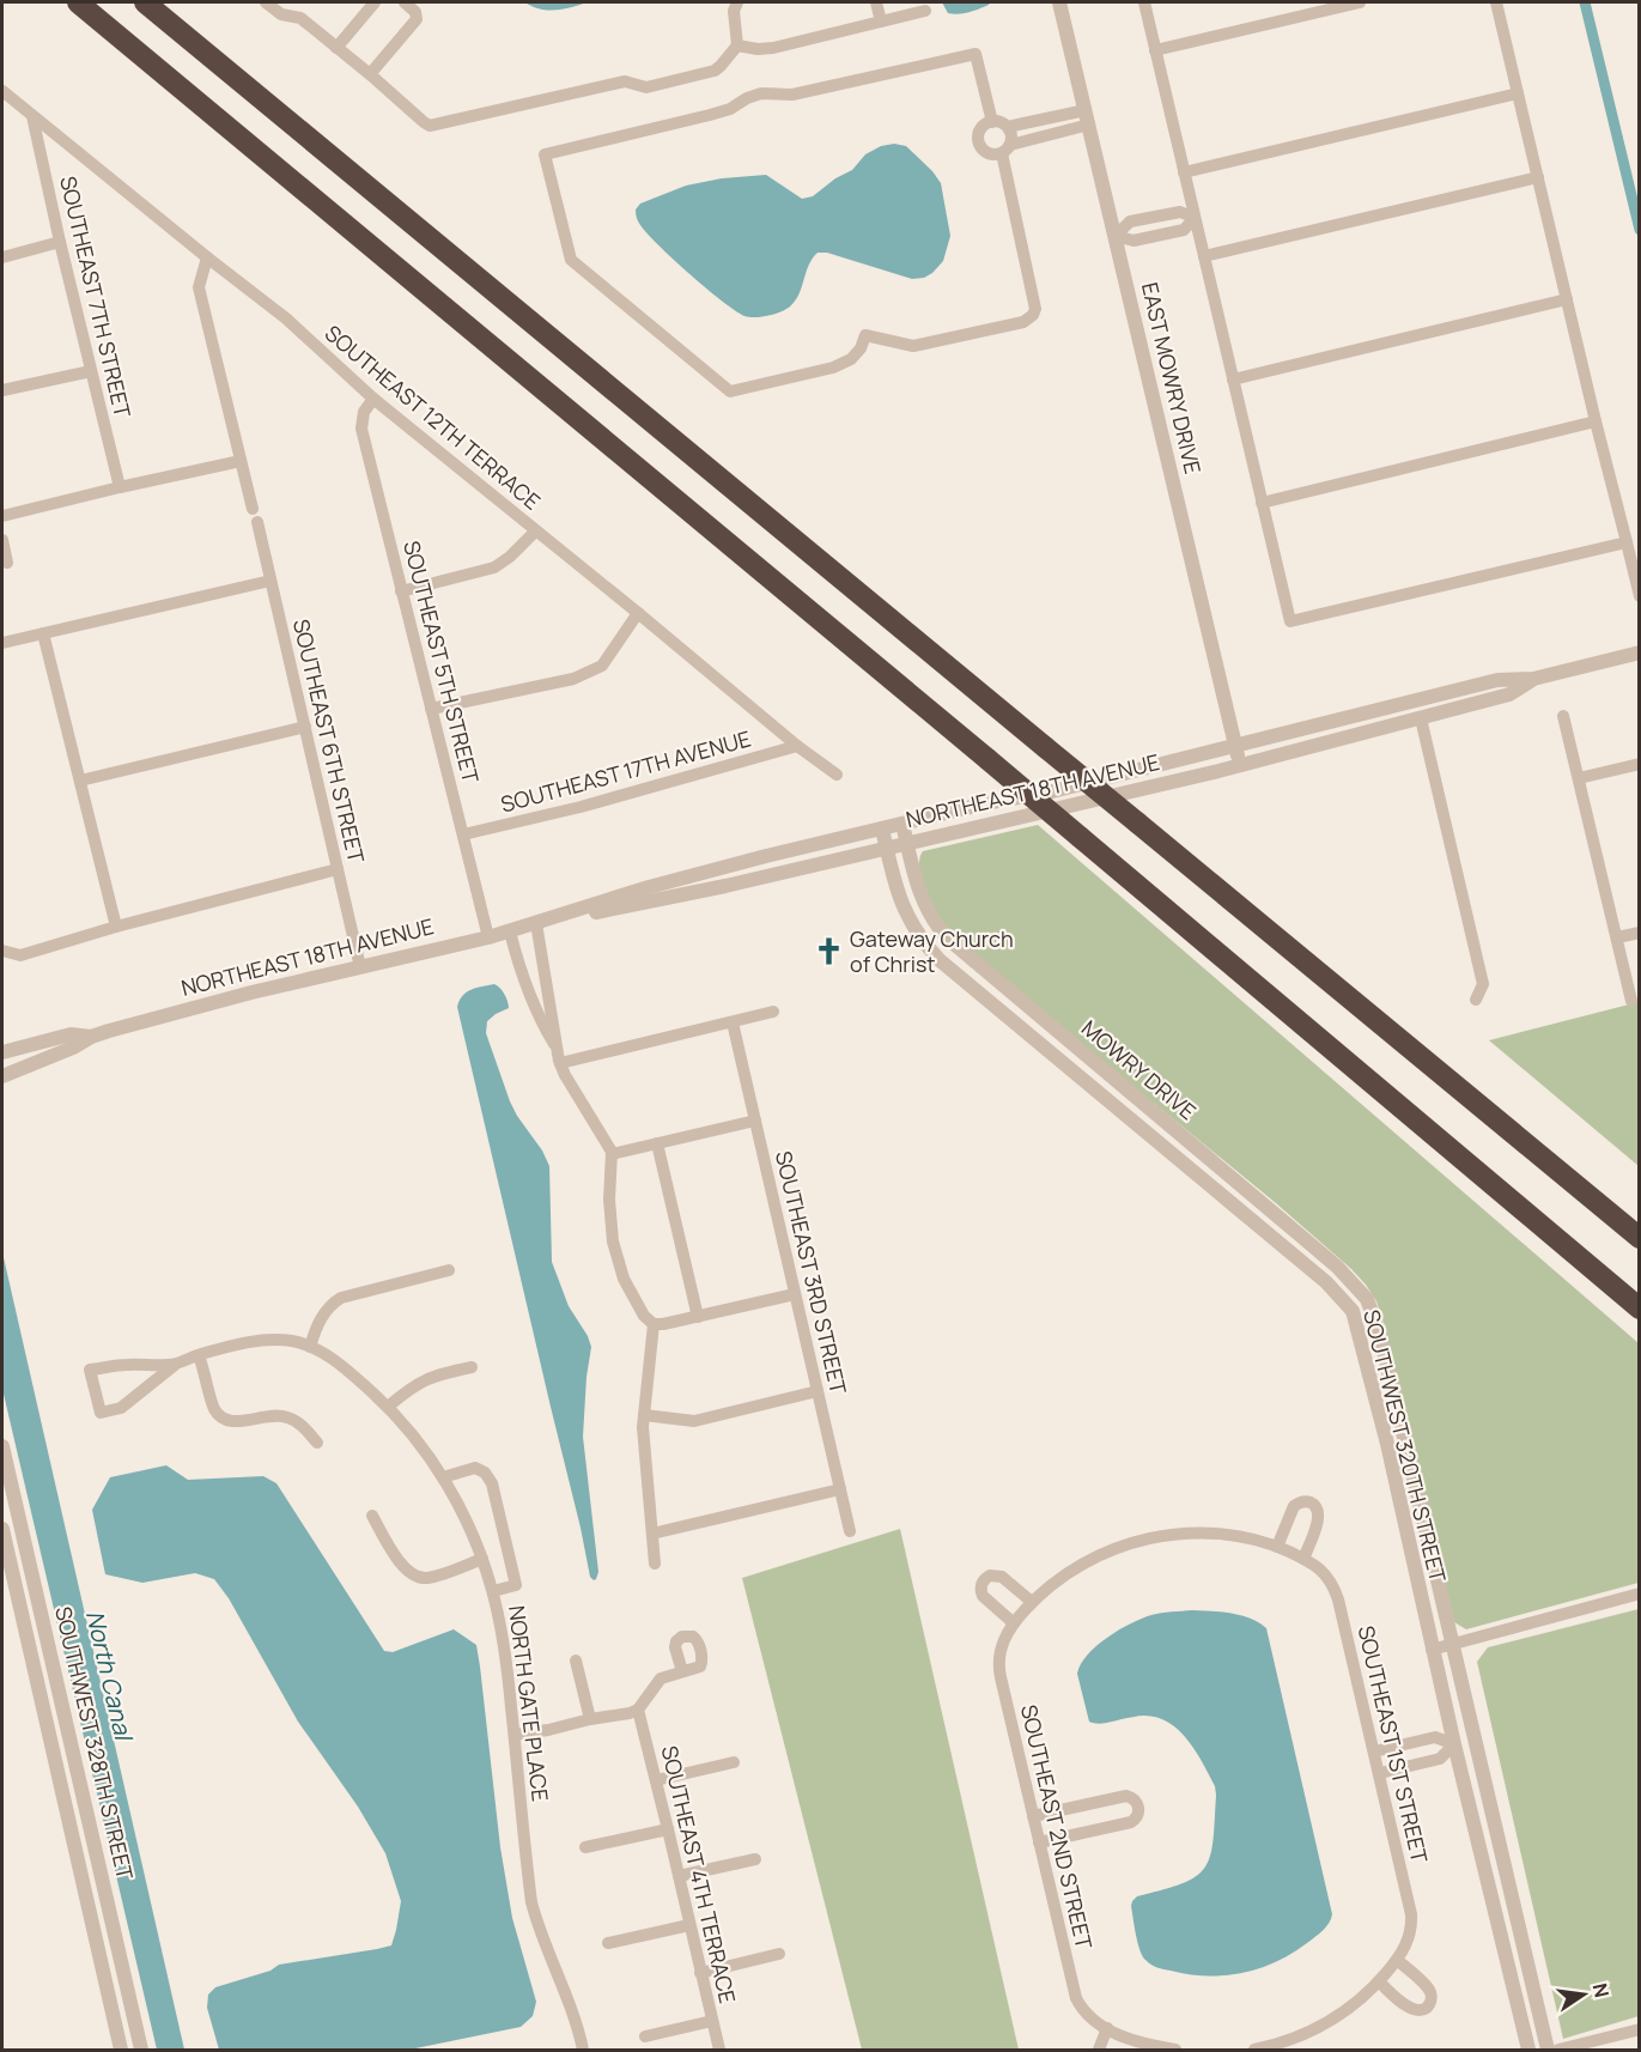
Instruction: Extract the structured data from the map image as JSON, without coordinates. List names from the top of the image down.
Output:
{
  "streets": {
    "street": [
      "SOUTHEAST 7TH STREET",
      "EAST MOWRY DRIVE",
      "SOUTHEAST 12TH TERRACE",
      "SOUTHEAST 5TH STREET",
      "SOUTHEAST 6TH STREET",
      "SOUTHEAST 17TH AVENUE",
      "NORTHEAST 18TH AVENUE",
      "MOWRY DRIVE",
      "SOUTHEAST 3RD STREET",
      "SOUTHWEST 320TH STREET",
      "NORTH GATE PLACE",
      "SOUTHWEST 328TH STREET",
      "SOUTHEAST 1ST STREET",
      "SOUTHEAST 2ND STREET",
      "SOUTHEAST 4TH TERRACE"
    ]
  },
  "crossings": [
    ["SOUTHEAST 7TH STREET", "SOUTHEAST 12TH TERRACE"],
    ["EAST MOWRY DRIVE", "NORTHEAST 18TH AVENUE"],
    ["SOUTHEAST 12TH TERRACE", "SOUTHEAST 5TH STREET"],
    ["SOUTHEAST 12TH TERRACE", "SOUTHEAST 17TH AVENUE"],
    ["SOUTHEAST 5TH STREET", "SOUTHEAST 17TH AVENUE"],
    ["SOUTHEAST 5TH STREET", "NORTHEAST 18TH AVENUE"],
    ["SOUTHEAST 6TH STREET", "NORTHEAST 18TH AVENUE"],
    ["NORTHEAST 18TH AVENUE", "MOWRY DRIVE"],
    ["NORTHEAST 18TH AVENUE", "SOUTHWEST 320TH STREET"],
    ["MOWRY DRIVE", "SOUTHWEST 320TH STREET"],
    ["SOUTHEAST 1ST STREET", "SOUTHEAST 2ND STREET"]
  ],
  "water": ["North Canal"],
  "places": {
    "church": ["Gateway Church of Christ"]
  },
  "north": "right"
}
